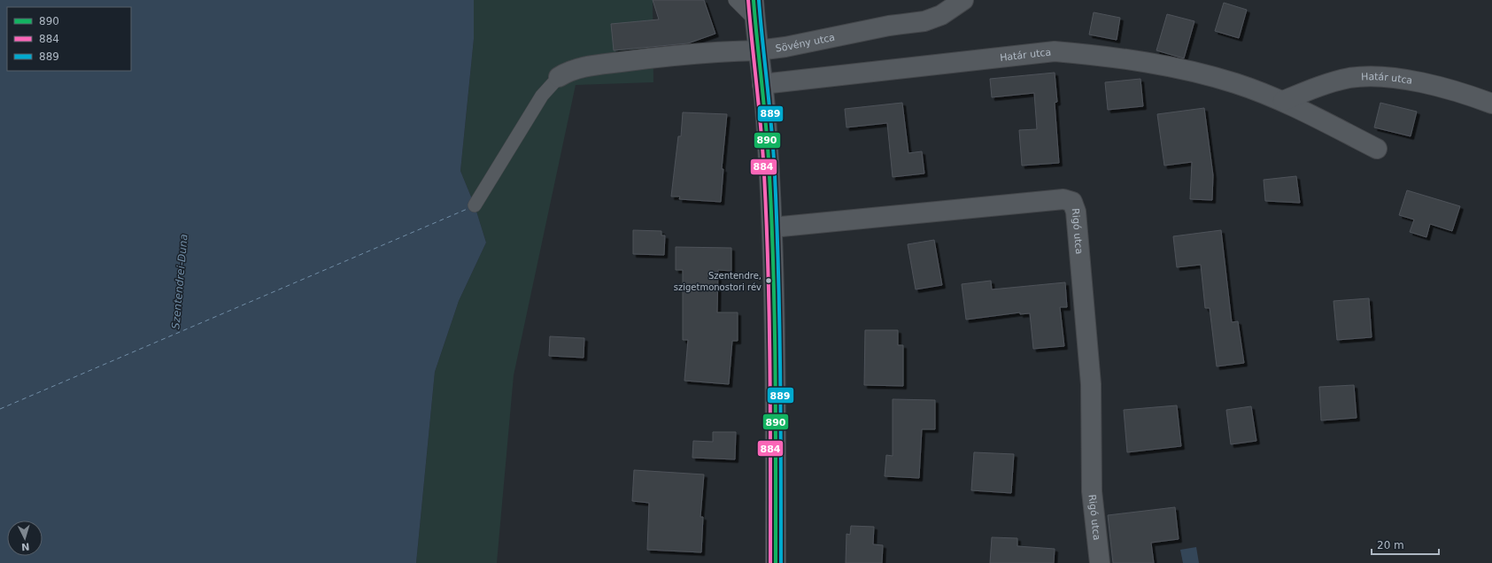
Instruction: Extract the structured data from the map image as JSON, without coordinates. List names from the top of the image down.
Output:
{
  "streets": {
    "street": ["Sövény utca", "Határ utca", "Rigó utca"]
  },
  "water": ["Szentendrei-Duna"],
  "places": ["Szentendre, szigetmonostori rév"],
  "lines": ["transit line 890", "transit line 884", "transit line 889"],
  "legend": ["890", "884", "889"],
  "scale_bar": "20 m",
  "north": "bottom"
}
